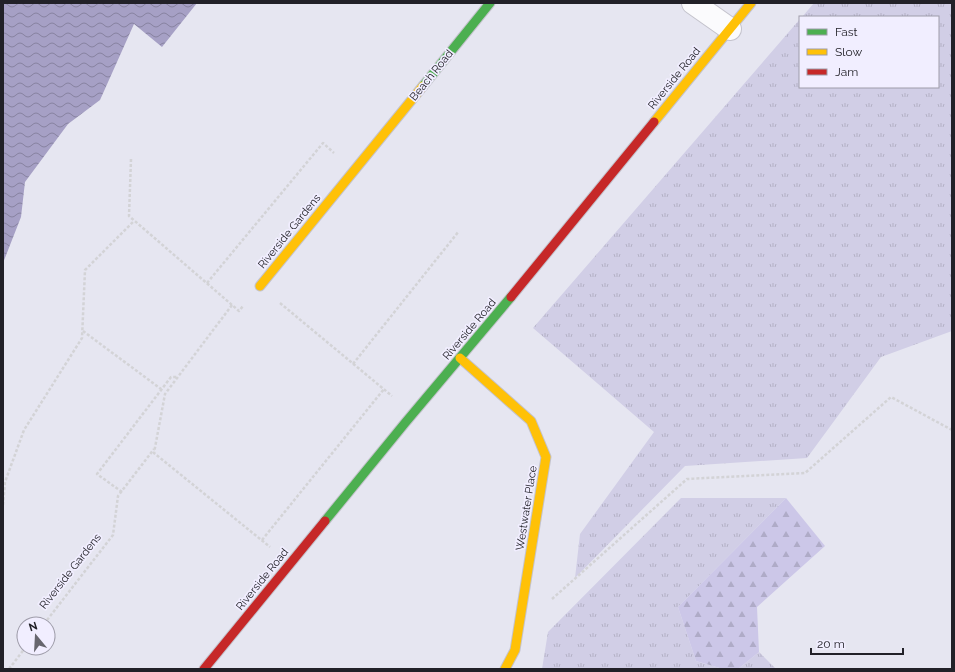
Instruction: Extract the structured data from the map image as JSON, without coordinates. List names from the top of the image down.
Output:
{
  "streets": {
    "main road": [
      "Beach Road",
      "Riverside Road",
      "Riverside Gardens",
      "Westwater Place"
    ]
  },
  "crossings": [
    ["Beach Road", "Riverside Gardens"],
    ["Riverside Road", "Riverside Gardens"],
    ["Riverside Road", "Westwater Place"]
  ],
  "legend": ["Fast", "Slow", "Jam"],
  "scale_bar": "20 m",
  "north": "top"
}
